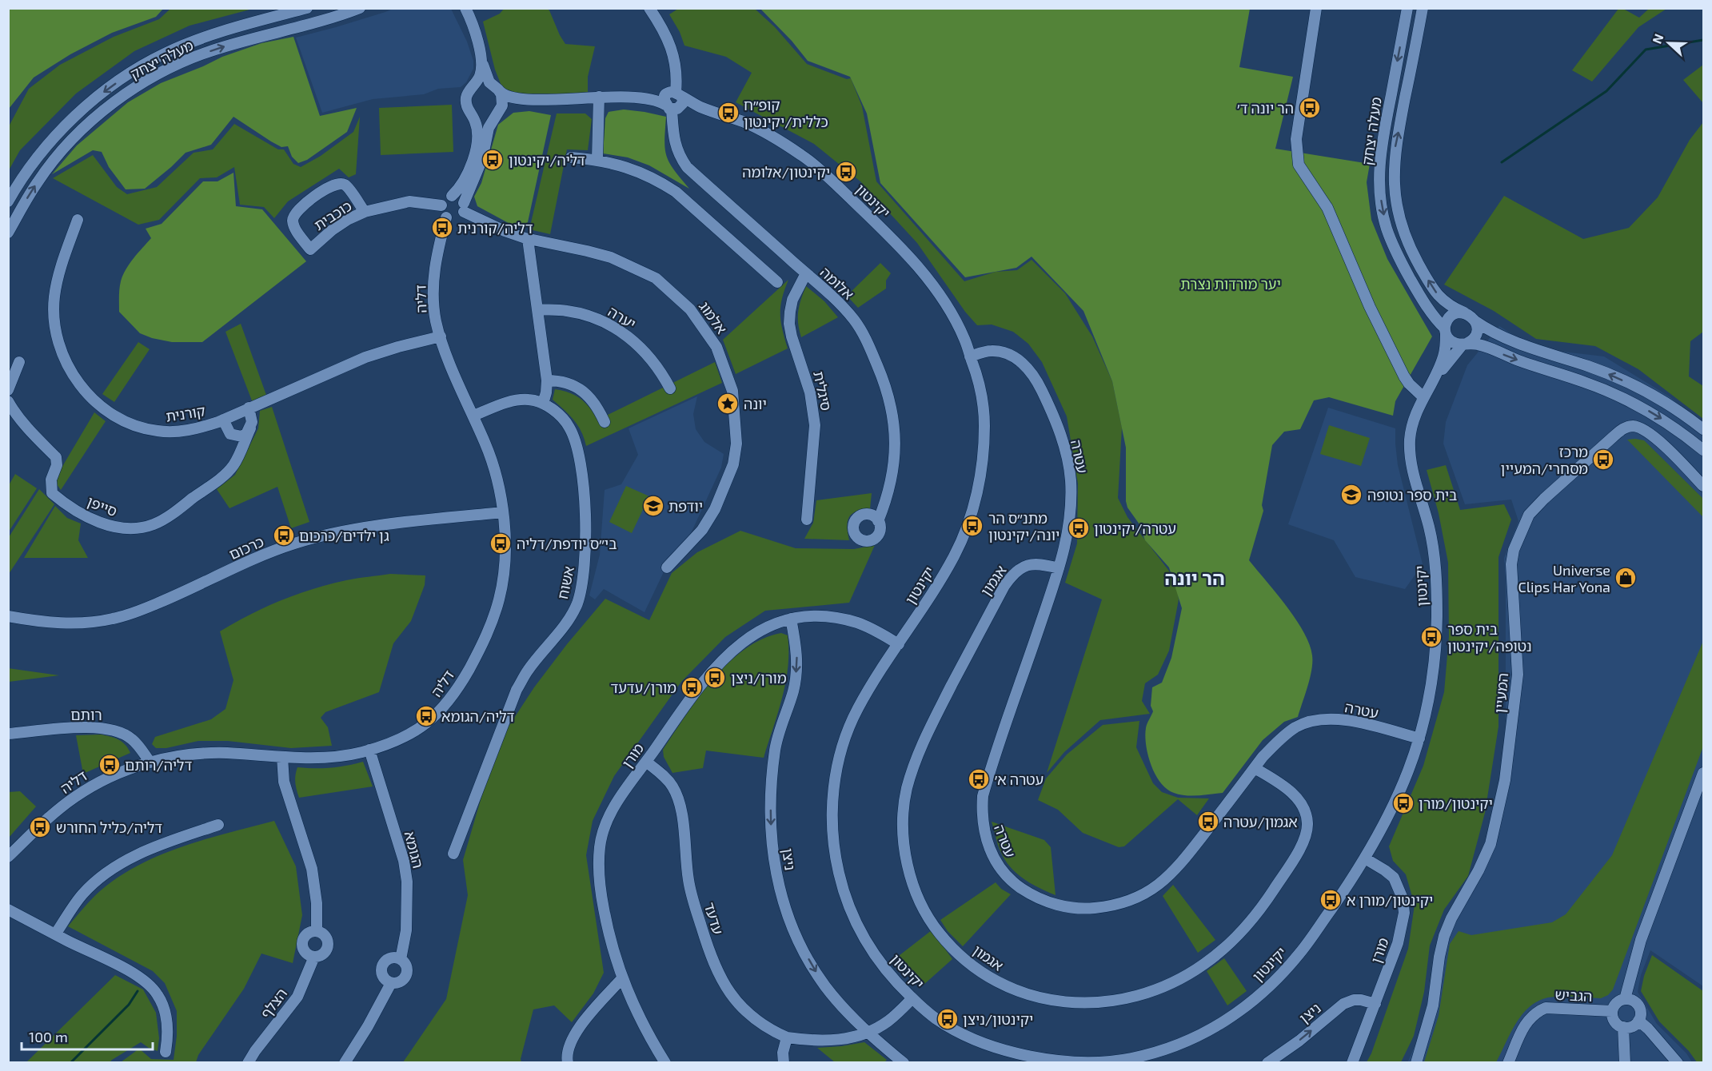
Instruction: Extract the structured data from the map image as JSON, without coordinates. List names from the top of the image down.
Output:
{
  "streets": {
    "street": [
      "מעלה יצחק",
      "יקינטון",
      "כוכבית",
      "אלומה",
      "דליה",
      "יערה",
      "אלמוג",
      "סיגלית",
      "קורנית",
      "עטרה",
      "סייפן",
      "כרכום",
      "אגמון",
      "אשוח",
      "המעיין",
      "רותם",
      "מורן",
      "הגומא",
      "ניצן",
      "עדעד",
      "הגביש",
      "הצלף"
    ]
  },
  "crossings": [
    ["מעלה יצחק", "יקינטון"],
    ["יקינטון", "אלומה"],
    ["יקינטון", "עטרה"],
    ["יקינטון", "מורן"],
    ["יקינטון", "עדעד"],
    ["כוכבית", "דליה"],
    ["כוכבית", "אלמוג"],
    ["אלומה", "סיגלית"],
    ["דליה", "אלמוג"],
    ["דליה", "קורנית"],
    ["דליה", "כרכום"],
    ["דליה", "אשוח"],
    ["דליה", "רותם"],
    ["דליה", "הגומא"],
    ["קורנית", "סייפן"],
    ["עטרה", "אגמון"],
    ["מורן", "ניצן"],
    ["מורן", "עדעד"],
    ["ניצן", "עדעד"]
  ],
  "districts": ["הר יונה"],
  "parks": ["יער מורדות נצרת"],
  "places": {
    "bus stop": [
      "הר יונה ד׳",
      "קופ״ח כללית/יקינטון",
      "דליה/יקינטון",
      "יקינטון/אלומה",
      "דליה/קורנית",
      "מרכז מסחרי/המעיין",
      "מתנ״ס הר יונה/יקינטון",
      "עטרה/יקינטון",
      "גן ילדים/כרכום",
      "בי״ס יודפת/דליה",
      "בית ספר נטופה/יקינטון",
      "מורן/ניצן",
      "מורן/עדעד",
      "דליה/הגומא",
      "דליה/רותם",
      "עטרה א׳",
      "יקינטון/מורן",
      "אגמון/עטרה",
      "דליה/כליל החורש",
      "יקינטון/מורן א",
      "יקינטון/ניצן"
    ],
    "place": ["יונה"],
    "school or university": ["בית ספר נטופה", "יודפת"],
    "shop": ["Universe Clips Har Yona"]
  },
  "scale_bar": "100 m",
  "north": "left"
}
